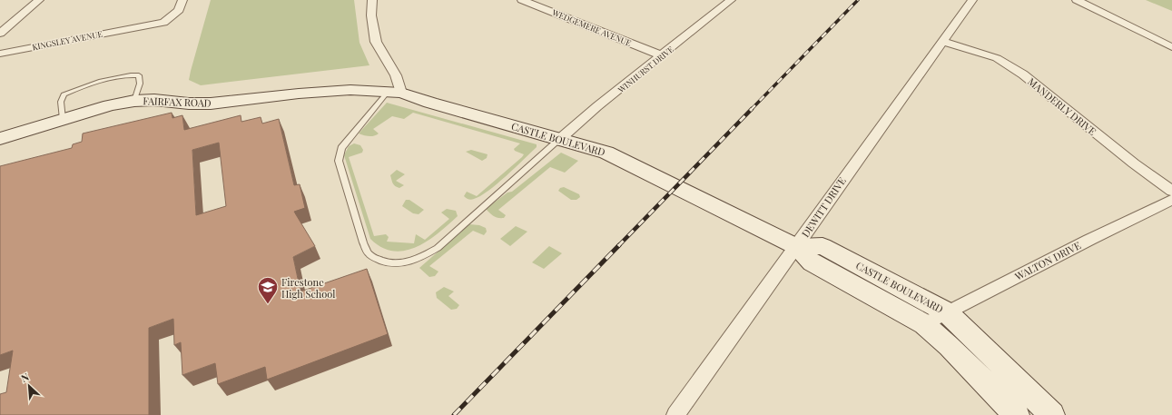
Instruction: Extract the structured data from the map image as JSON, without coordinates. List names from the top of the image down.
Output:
{
  "streets": {
    "street": [
      "WEDGEMERE AVENUE",
      "KINGSLEY AVENUE",
      "WINHURST DRIVE",
      "FAIRFAX ROAD",
      "MANDERLY DRIVE",
      "CASTLE BOULEVARD",
      "DEWITT DRIVE",
      "WALTON DRIVE"
    ]
  },
  "crossings": [
    ["WEDGEMERE AVENUE", "WINHURST DRIVE"],
    ["WINHURST DRIVE", "CASTLE BOULEVARD"],
    ["FAIRFAX ROAD", "CASTLE BOULEVARD"],
    ["MANDERLY DRIVE", "DEWITT DRIVE"],
    ["CASTLE BOULEVARD", "DEWITT DRIVE"],
    ["CASTLE BOULEVARD", "WALTON DRIVE"]
  ],
  "places": {
    "school or university": ["Firestone High School"]
  },
  "north": "top left"
}
